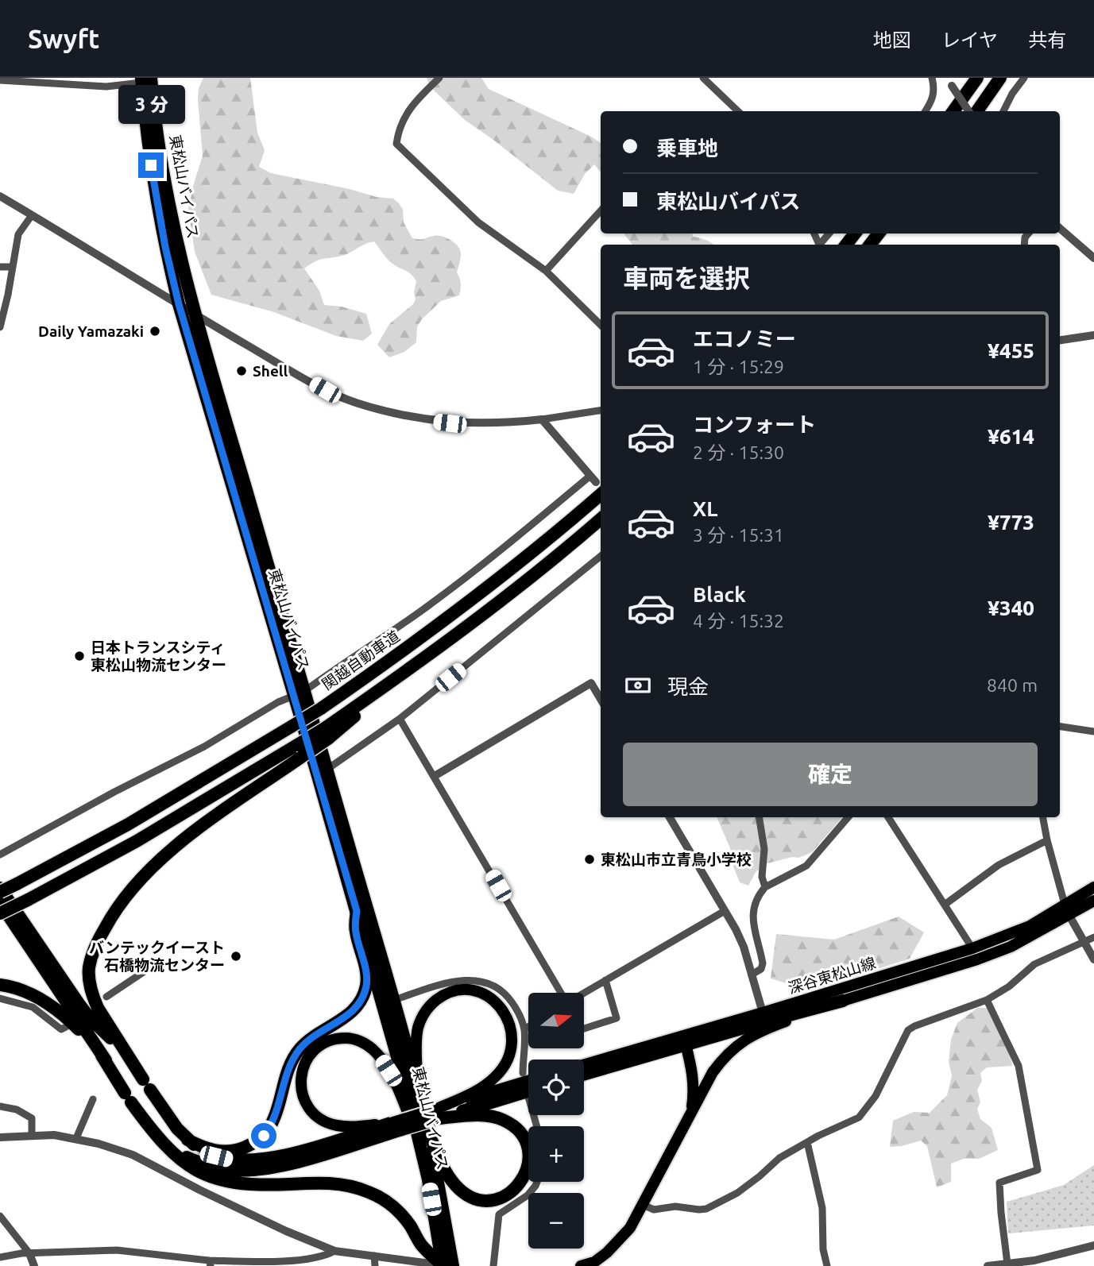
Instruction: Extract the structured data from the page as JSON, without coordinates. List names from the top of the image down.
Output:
{
  "streets": {
    "highway": ["東松山バイパス", "関越自動車道"],
    "main road": ["深谷東松山線"]
  },
  "places": [
    "Daily Yamazaki",
    "Shell",
    "日本トランスシティ 東松山物流センター",
    "東松山市立青鳥小学校",
    "バンテックイースト 石橋物流センター"
  ],
  "north": "right",
  "page": {
    "header": "Swyft",
    "nav": ["地図", "レイヤ", "共有"],
    "bubble": "3 分",
    "banner": ["乗車地", "東松山バイパス"],
    "heading": "車両を選択",
    "list": [
      {
        "name": "エコノミー",
        "note": "1 分 · 15:29",
        "value": "¥455"
      },
      {
        "name": "コンフォート",
        "note": "2 分 · 15:30",
        "value": "¥614"
      },
      {
        "name": "XL",
        "note": "3 分 · 15:31",
        "value": "¥773"
      },
      {
        "name": "Black",
        "note": "4 分 · 15:32",
        "value": "¥340"
      }
    ],
    "pay": ["現金", "840 m"],
    "buttons": "確定",
    "map_buttons": ["+", "−"]
  }
}
